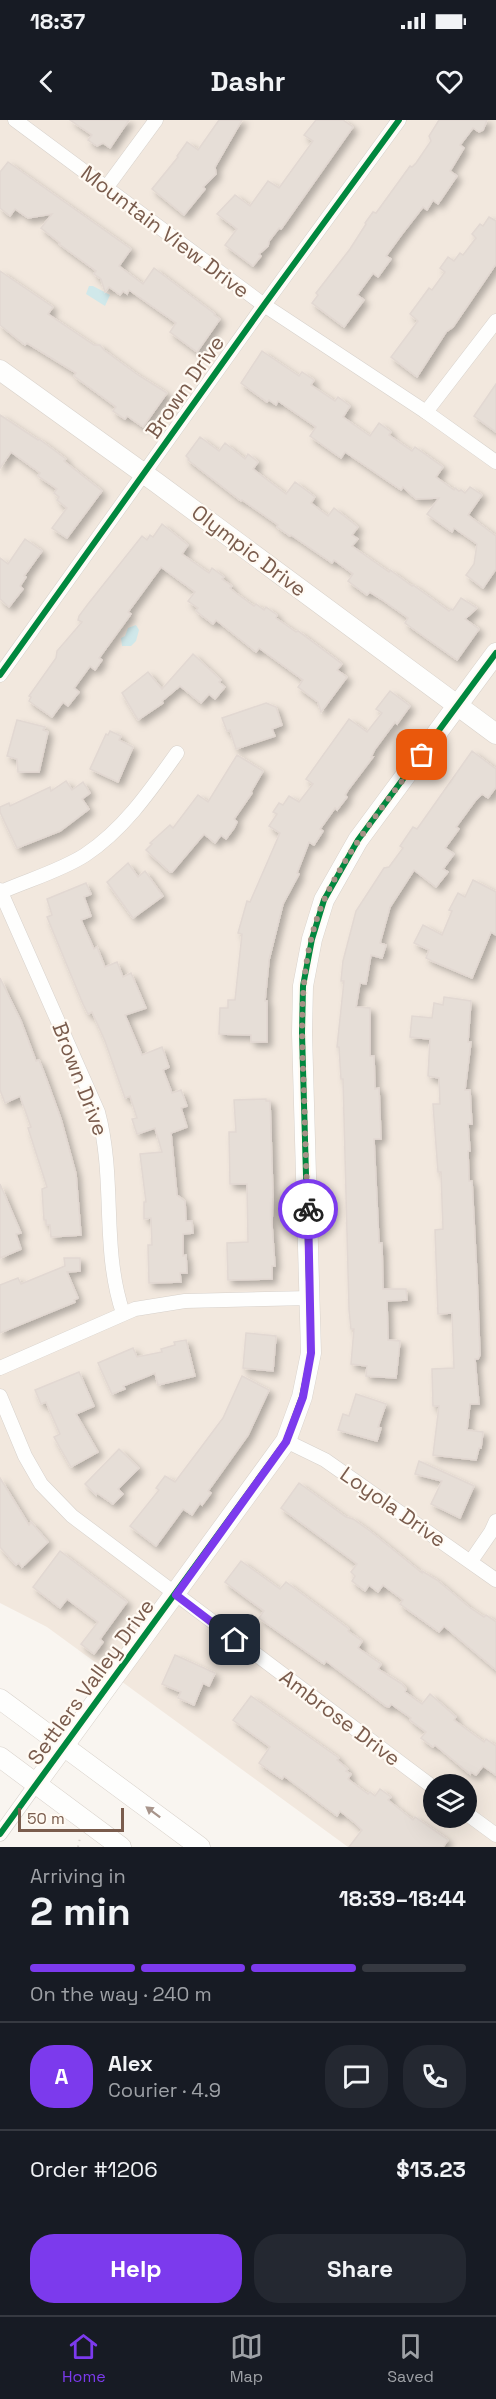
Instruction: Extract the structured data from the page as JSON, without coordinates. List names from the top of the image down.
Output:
{
  "streets": {
    "street": [
      "Mountain View Drive",
      "Brown Drive",
      "Olympic Drive",
      "Loyola Drive",
      "Settlers Valley Drive",
      "Ambrose Drive"
    ]
  },
  "crossings": [
    ["Mountain View Drive", "Brown Drive"],
    ["Brown Drive", "Olympic Drive"],
    ["Olympic Drive", "Settlers Valley Drive"],
    ["Loyola Drive", "Settlers Valley Drive"],
    ["Settlers Valley Drive", "Ambrose Drive"]
  ],
  "scale_bar": "50 m",
  "page": {
    "status": "18:37",
    "header": "Dashr",
    "scale": "50 m",
    "heading": ["2 min", "Arriving in", "18:39–18:44"],
    "panel": [
      "Alex",
      "Courier · 4.9",
      "Order #1206",
      "$13.23"
    ],
    "bar": "On the way · 240 m",
    "round": "A",
    "buttons": ["Help", "Share"],
    "tabs": ["Home", "Map", "Saved"]
  }
}
